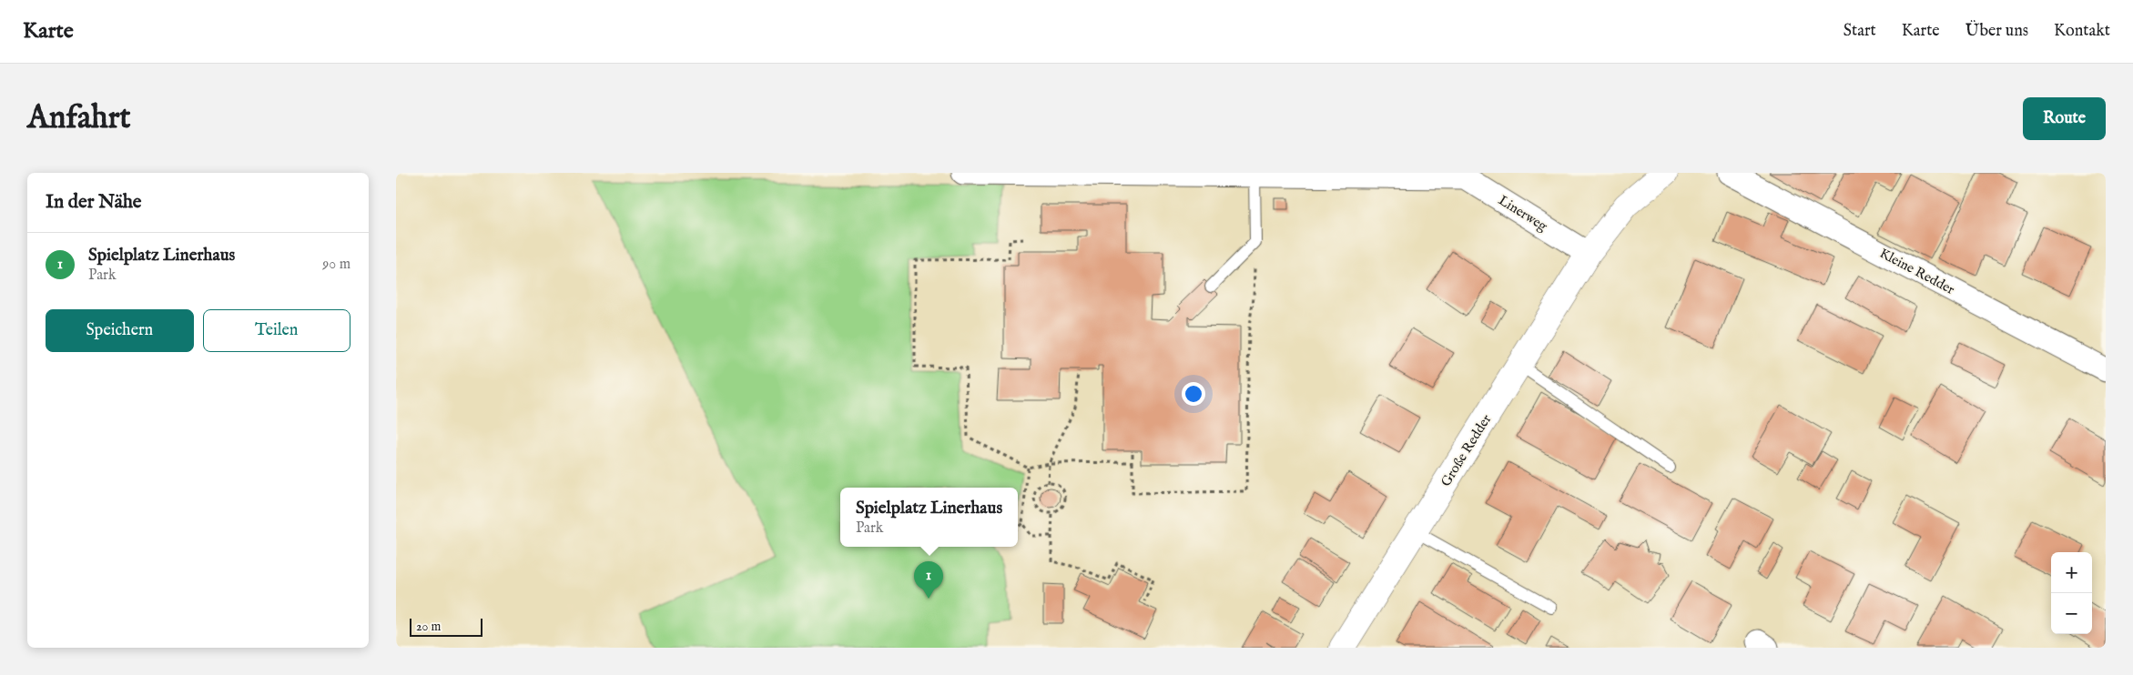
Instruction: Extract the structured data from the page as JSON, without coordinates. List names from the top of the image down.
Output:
{
  "streets": {
    "street": ["Linerweg", "Kleine Redder", "Große Redder"]
  },
  "crossings": [
    ["Linerweg", "Große Redder"]
  ],
  "scale_bar": "20 m",
  "page": {
    "header": "Karte",
    "nav": [
      "Start",
      "Karte",
      "Über uns",
      "Kontakt"
    ],
    "buttons": [
      "Route",
      ["Speichern", "Teilen"]
    ],
    "title": "Anfahrt",
    "heading": "In der Nähe",
    "list": [
      {
        "mark": "1",
        "name": "Spielplatz Linerhaus",
        "note": "Park",
        "value": "90 m"
      }
    ],
    "popup": ["Spielplatz Linerhaus", "Park"],
    "map_buttons": ["+", "−"],
    "pins": "1",
    "scale": "20 m"
  }
}
